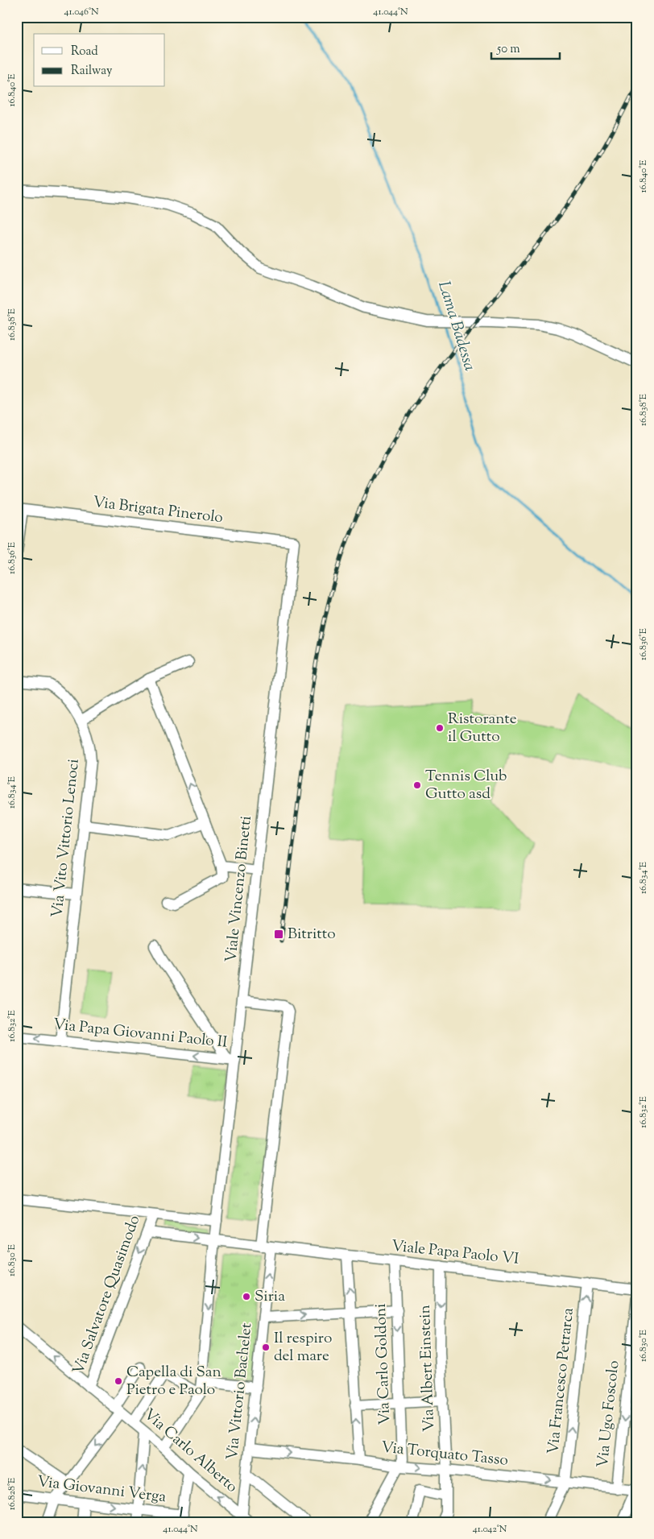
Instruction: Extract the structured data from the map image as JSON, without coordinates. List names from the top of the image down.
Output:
{
  "streets": {
    "street": [
      "Via Brigata Pinerolo",
      "Via Vito Vittorio Lenoci",
      "Viale Vincenzo Binetti",
      "Via Papa Giovanni Paolo II",
      "Viale Papa Paolo VI",
      "Via Salvatore Quasimodo",
      "Via Carlo Goldoni",
      "Via Albert Einstein",
      "Via Francesco Petrarca",
      "Via Vittorio Bachelet",
      "Via Ugo Foscolo",
      "Via Carlo Alberto",
      "Via Torquato Tasso",
      "Via Giovanni Verga"
    ]
  },
  "crossings": [
    ["Via Brigata Pinerolo", "Viale Vincenzo Binetti"],
    ["Via Vito Vittorio Lenoci", "Via Papa Giovanni Paolo II"],
    ["Viale Vincenzo Binetti", "Via Papa Giovanni Paolo II"],
    ["Viale Vincenzo Binetti", "Viale Papa Paolo VI"],
    ["Viale Vincenzo Binetti", "Via Vittorio Bachelet"],
    ["Viale Papa Paolo VI", "Via Salvatore Quasimodo"],
    ["Viale Papa Paolo VI", "Via Carlo Goldoni"],
    ["Viale Papa Paolo VI", "Via Albert Einstein"],
    ["Viale Papa Paolo VI", "Via Francesco Petrarca"],
    ["Viale Papa Paolo VI", "Via Vittorio Bachelet"],
    ["Via Salvatore Quasimodo", "Via Carlo Alberto"],
    ["Via Carlo Goldoni", "Via Torquato Tasso"],
    ["Via Albert Einstein", "Via Torquato Tasso"],
    ["Via Francesco Petrarca", "Via Torquato Tasso"],
    ["Via Vittorio Bachelet", "Via Carlo Alberto"],
    ["Via Vittorio Bachelet", "Via Torquato Tasso"],
    ["Via Ugo Foscolo", "Via Torquato Tasso"]
  ],
  "one_way": [
    "Via Papa Giovanni Paolo II",
    "Via Salvatore Quasimodo",
    "Via Francesco Petrarca",
    "Via Ugo Foscolo",
    "Via Carlo Alberto",
    "Via Torquato Tasso"
  ],
  "water": ["Lama Badessa"],
  "places": {
    "other": [
      "Ristorante il Gutto",
      "Tennis Club Gutto asd",
      "Siria",
      "Il respiro del mare",
      "Capella di San Pietro e Paolo"
    ],
    "transit": ["Bitritto"]
  },
  "legend": ["Road", "Railway"],
  "scale_bar": "50 m",
  "coordinates": [
    "41.046°N",
    "41.044°N",
    "16.840°E",
    "16.838°E",
    "16.836°E",
    "16.834°E",
    "16.832°E",
    "16.830°E",
    "16.828°E",
    "41.042°N"
  ]
}
